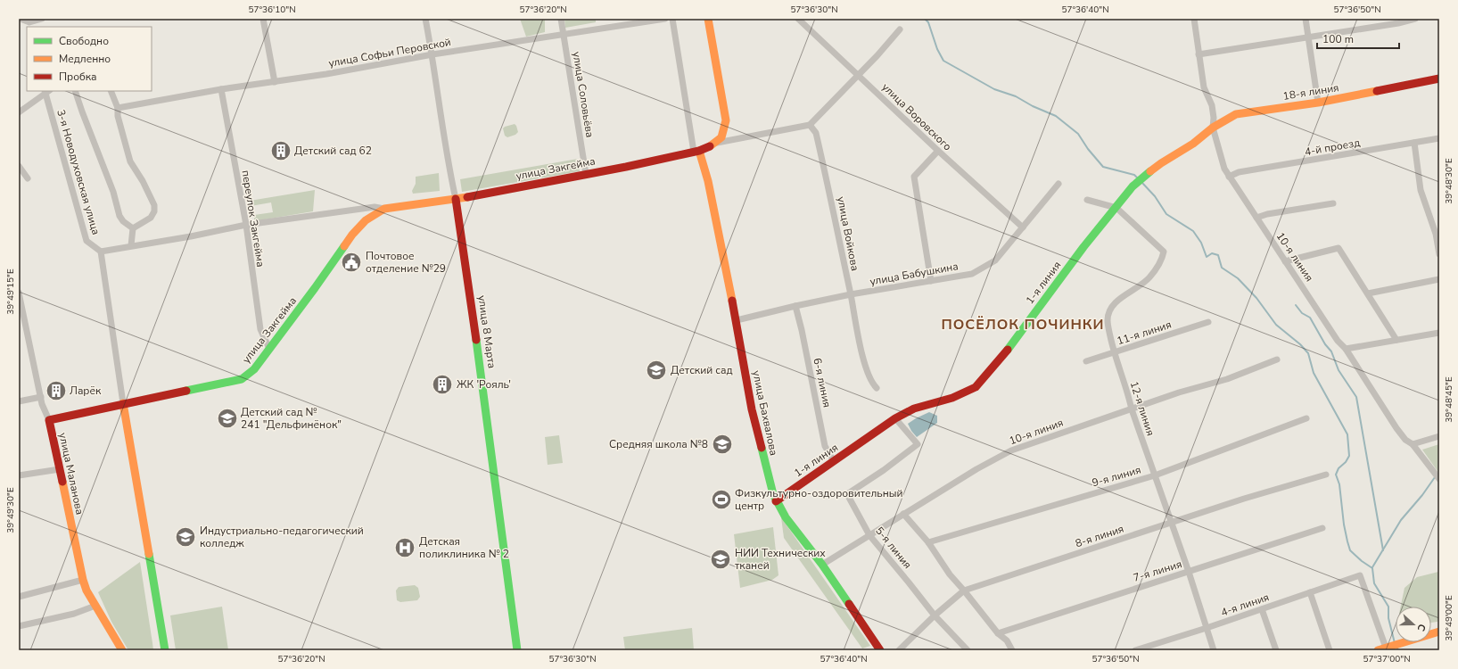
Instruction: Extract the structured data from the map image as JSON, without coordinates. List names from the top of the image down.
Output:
{
  "streets": {
    "street": [
      "улица Софьи Перовской",
      "18-я линия",
      "улица Соловьёва",
      "улица Воровского",
      "4-й проезд",
      "улица Закгейма",
      "3-я Новодуховская улица",
      "переулок Закгейма",
      "улица Войкова",
      "10-я линия",
      "улица Бабушкина",
      "1-я линия",
      "улица 8 Марта",
      "11-я линия",
      "6-я линия",
      "12-я линия",
      "улица Бахвалова",
      "улица Маланова",
      "9-я линия",
      "8-я линия",
      "5-я линия",
      "7-я линия",
      "4-я линия"
    ]
  },
  "crossings": [
    ["улица Софьи Перовской", "улица Соловьёва"],
    ["улица Софьи Перовской", "переулок Закгейма"],
    ["улица Софьи Перовской", "улица 8 Марта"],
    ["18-я линия", "10-я линия"],
    ["18-я линия", "1-я линия"],
    ["улица Соловьёва", "улица Закгейма"],
    ["улица Воровского", "улица Бабушкина"],
    ["4-й проезд", "10-я линия"],
    ["улица Закгейма", "3-я Новодуховская улица"],
    ["улица Закгейма", "переулок Закгейма"],
    ["улица Закгейма", "улица 8 Марта"],
    ["улица Закгейма", "улица Бахвалова"],
    ["улица Закгейма", "улица Маланова"],
    ["улица Войкова", "улица Бабушкина"],
    ["10-я линия", "12-я линия"],
    ["10-я линия", "улица Бахвалова"],
    ["10-я линия", "5-я линия"],
    ["улица Бабушкина", "6-я линия"],
    ["улица Бабушкина", "улица Бахвалова"],
    ["1-я линия", "6-я линия"],
    ["1-я линия", "12-я линия"],
    ["1-я линия", "улица Бахвалова"],
    ["1-я линия", "5-я линия"],
    ["11-я линия", "12-я линия"],
    ["12-я линия", "9-я линия"],
    ["12-я линия", "8-я линия"],
    ["12-я линия", "7-я линия"],
    ["12-я линия", "4-я линия"],
    ["8-я линия", "5-я линия"]
  ],
  "districts": ["ПОСЁЛОК ПОЧИНКИ"],
  "places": {
    "building": ["Детский сад 62", "ЖК 'Рояль'", "Ларёк"],
    "public building": ["Почтовое отделение №29"],
    "school or university": [
      "Детский сад",
      "Детский сад № 241 \"Дельфинёнок\"",
      "Средняя школа №8",
      "Индустриально-педагогический колледж",
      "НИИ Технических тканей"
    ],
    "sports": ["Физкультурно-оздоровительный центр"],
    "hospital": ["Детская поликлиника № 2"]
  },
  "legend": ["Свободно", "Медленно", "Пробка"],
  "scale_bar": "100 m",
  "north": "right",
  "coordinates": [
    "57°36'10\"N",
    "57°36'20\"N",
    "57°36'30\"N",
    "57°36'40\"N",
    "57°36'50\"N",
    "39°48'30\"E",
    "39°49'15\"E",
    "39°48'45\"E",
    "39°49'30\"E",
    "39°49'00\"E",
    "57°37'00\"N"
  ]
}
